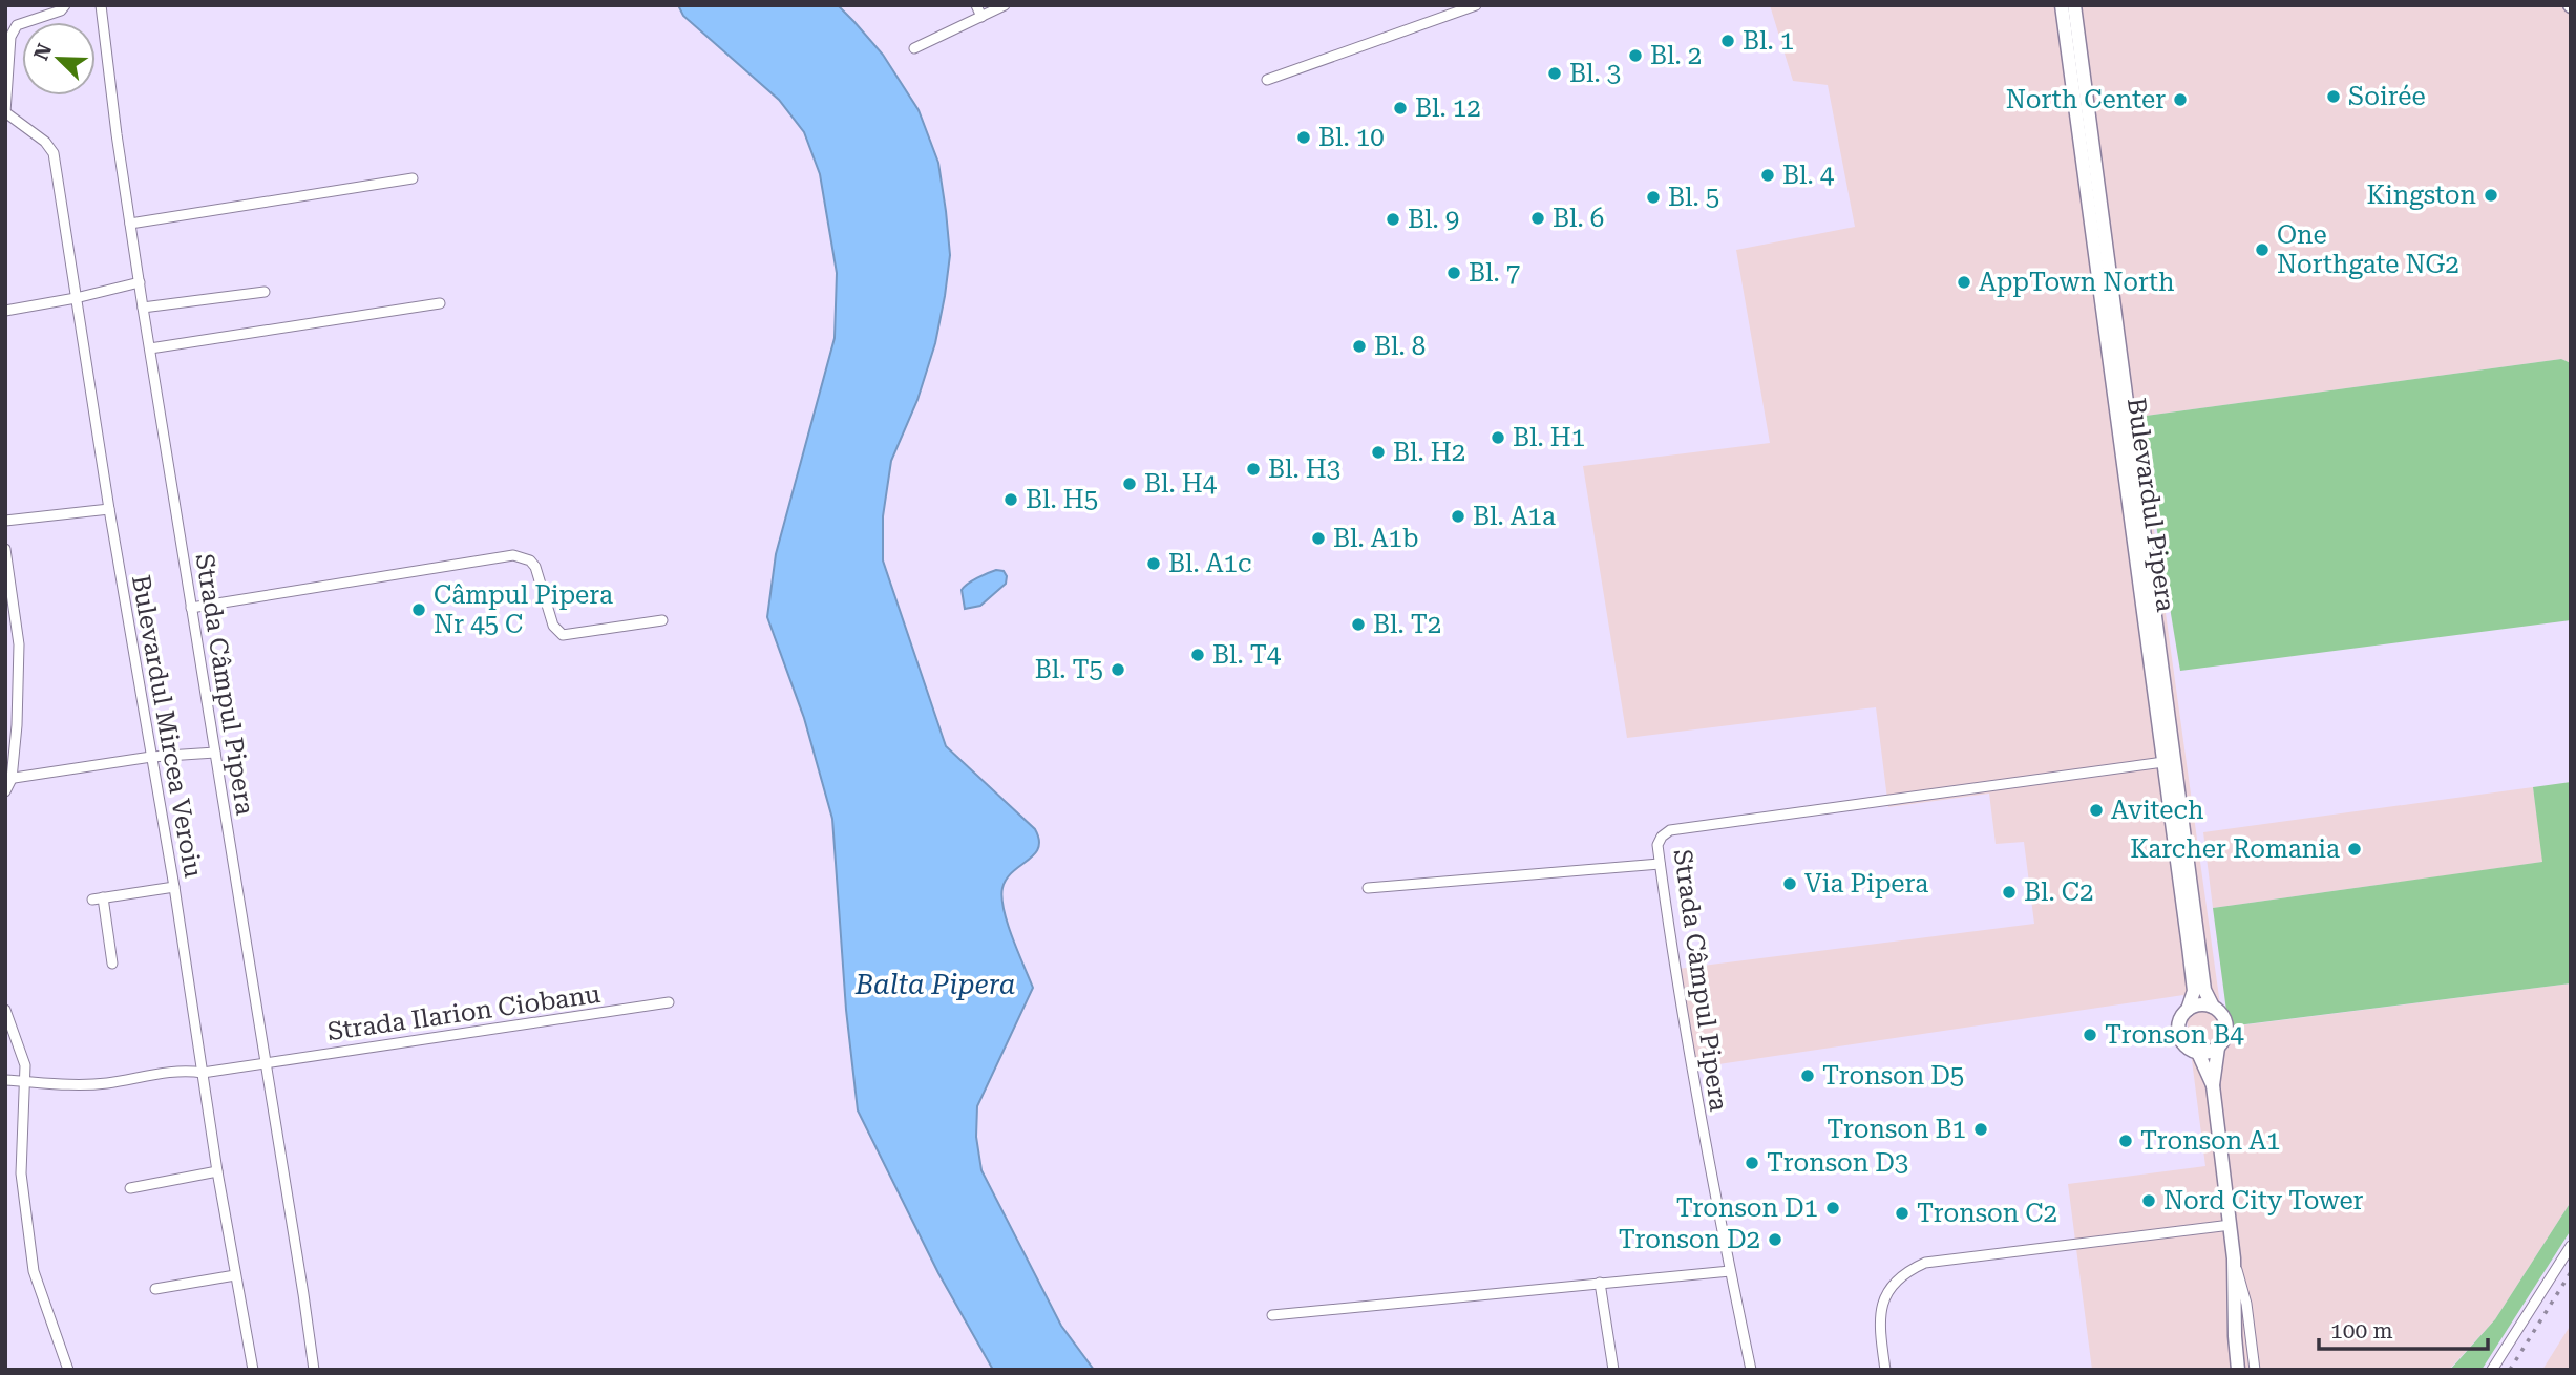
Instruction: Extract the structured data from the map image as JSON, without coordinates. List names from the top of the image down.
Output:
{
  "streets": {
    "main road": ["Bulevardul Pipera"],
    "street": ["Strada Câmpul Pipera", "Bulevardul Mircea Veroiu", "Strada Ilarion Ciobanu"]
  },
  "crossings": [
    ["Bulevardul Pipera", "Strada Câmpul Pipera"],
    ["Strada Câmpul Pipera", "Strada Ilarion Ciobanu"],
    ["Bulevardul Mircea Veroiu", "Strada Ilarion Ciobanu"]
  ],
  "water": ["Balta Pipera"],
  "places": [
    "Bl. 1",
    "Bl. 2",
    "Bl. 3",
    "Soirée",
    "North Center",
    "Bl. 12",
    "Bl. 10",
    "Bl. 4",
    "Kingston",
    "Bl. 5",
    "Bl. 6",
    "Bl. 9",
    "One Northgate NG2",
    "Bl. 7",
    "AppTown North",
    "Bl. 8",
    "Bl. H1",
    "Bl. H2",
    "Bl. H3",
    "Bl. H4",
    "Bl. H5",
    "Bl. A1a",
    "Bl. A1b",
    "Bl. A1c",
    "Câmpul Pipera Nr 45 C",
    "Bl. T2",
    "Bl. T4",
    "Bl. T5",
    "Avitech",
    "Karcher Romania",
    "Via Pipera",
    "Bl. C2",
    "Tronson B4",
    "Tronson D5",
    "Tronson B1",
    "Tronson A1",
    "Tronson D3",
    "Nord City Tower",
    "Tronson D1",
    "Tronson C2",
    "Tronson D2"
  ],
  "scale_bar": "100 m",
  "north": "top left"
}
